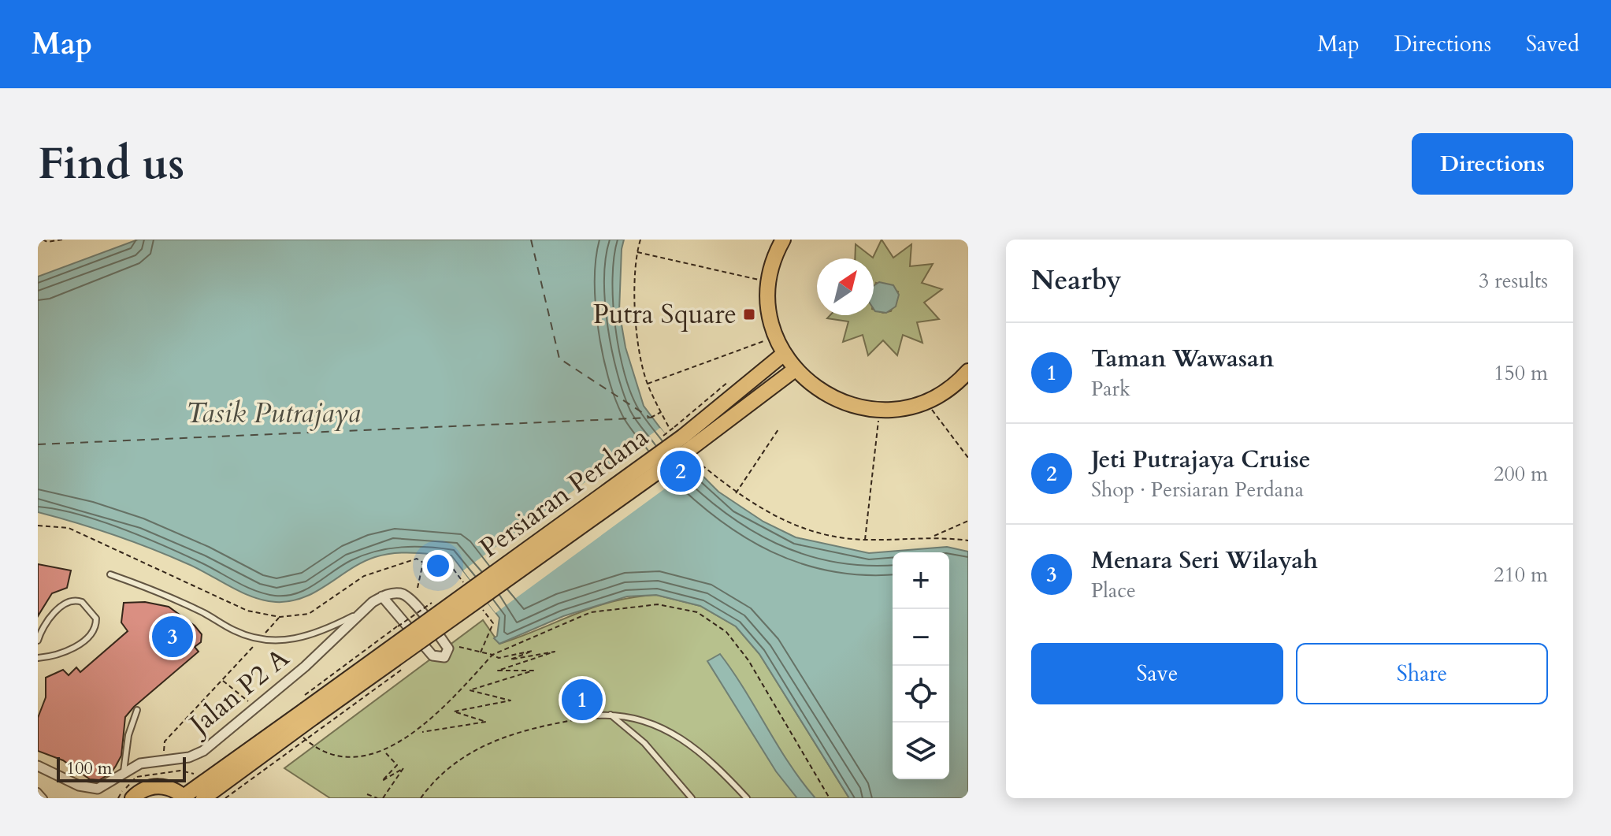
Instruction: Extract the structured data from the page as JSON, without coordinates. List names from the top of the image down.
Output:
{
  "streets": {
    "main road": ["Persiaran Perdana"],
    "street": ["Jalan P2 A"]
  },
  "water": ["Tasik Putrajaya"],
  "places": {
    "transit": ["Putra Square"]
  },
  "scale_bar": "100 m",
  "north": "top right",
  "page": {
    "header": "Map",
    "nav": ["Map", "Directions", "Saved"],
    "buttons": [
      "Directions",
      ["Save", "Share"]
    ],
    "title": "Find us",
    "heading": ["Nearby", "3 results"],
    "list": [
      {
        "mark": "1",
        "name": "Taman Wawasan",
        "note": "Park",
        "value": "150 m"
      },
      {
        "mark": "2",
        "name": "Jeti Putrajaya Cruise",
        "note": "Shop · Persiaran Perdana",
        "value": "200 m"
      },
      {
        "mark": "3",
        "name": "Menara Seri Wilayah",
        "note": "Place",
        "value": "210 m"
      }
    ],
    "pins": ["2", "3", "1"],
    "map_buttons": ["+", "−"],
    "scale": "100 m"
  }
}
